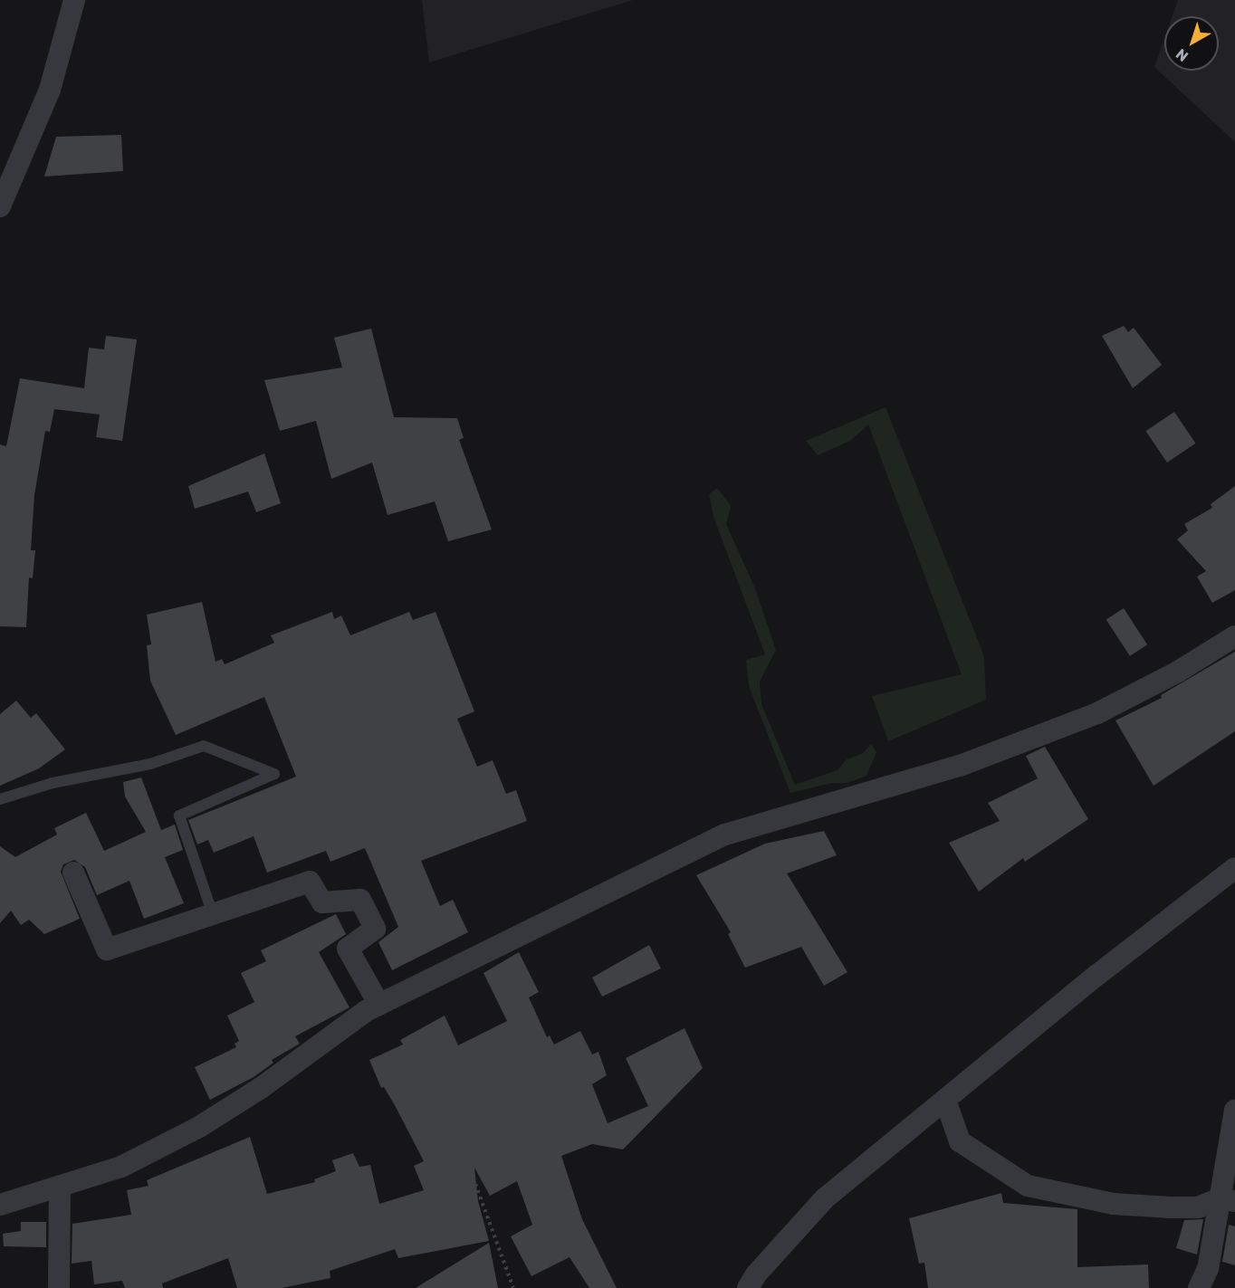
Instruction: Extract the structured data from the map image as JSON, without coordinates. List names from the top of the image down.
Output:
{
  "north": "bottom left"
}
